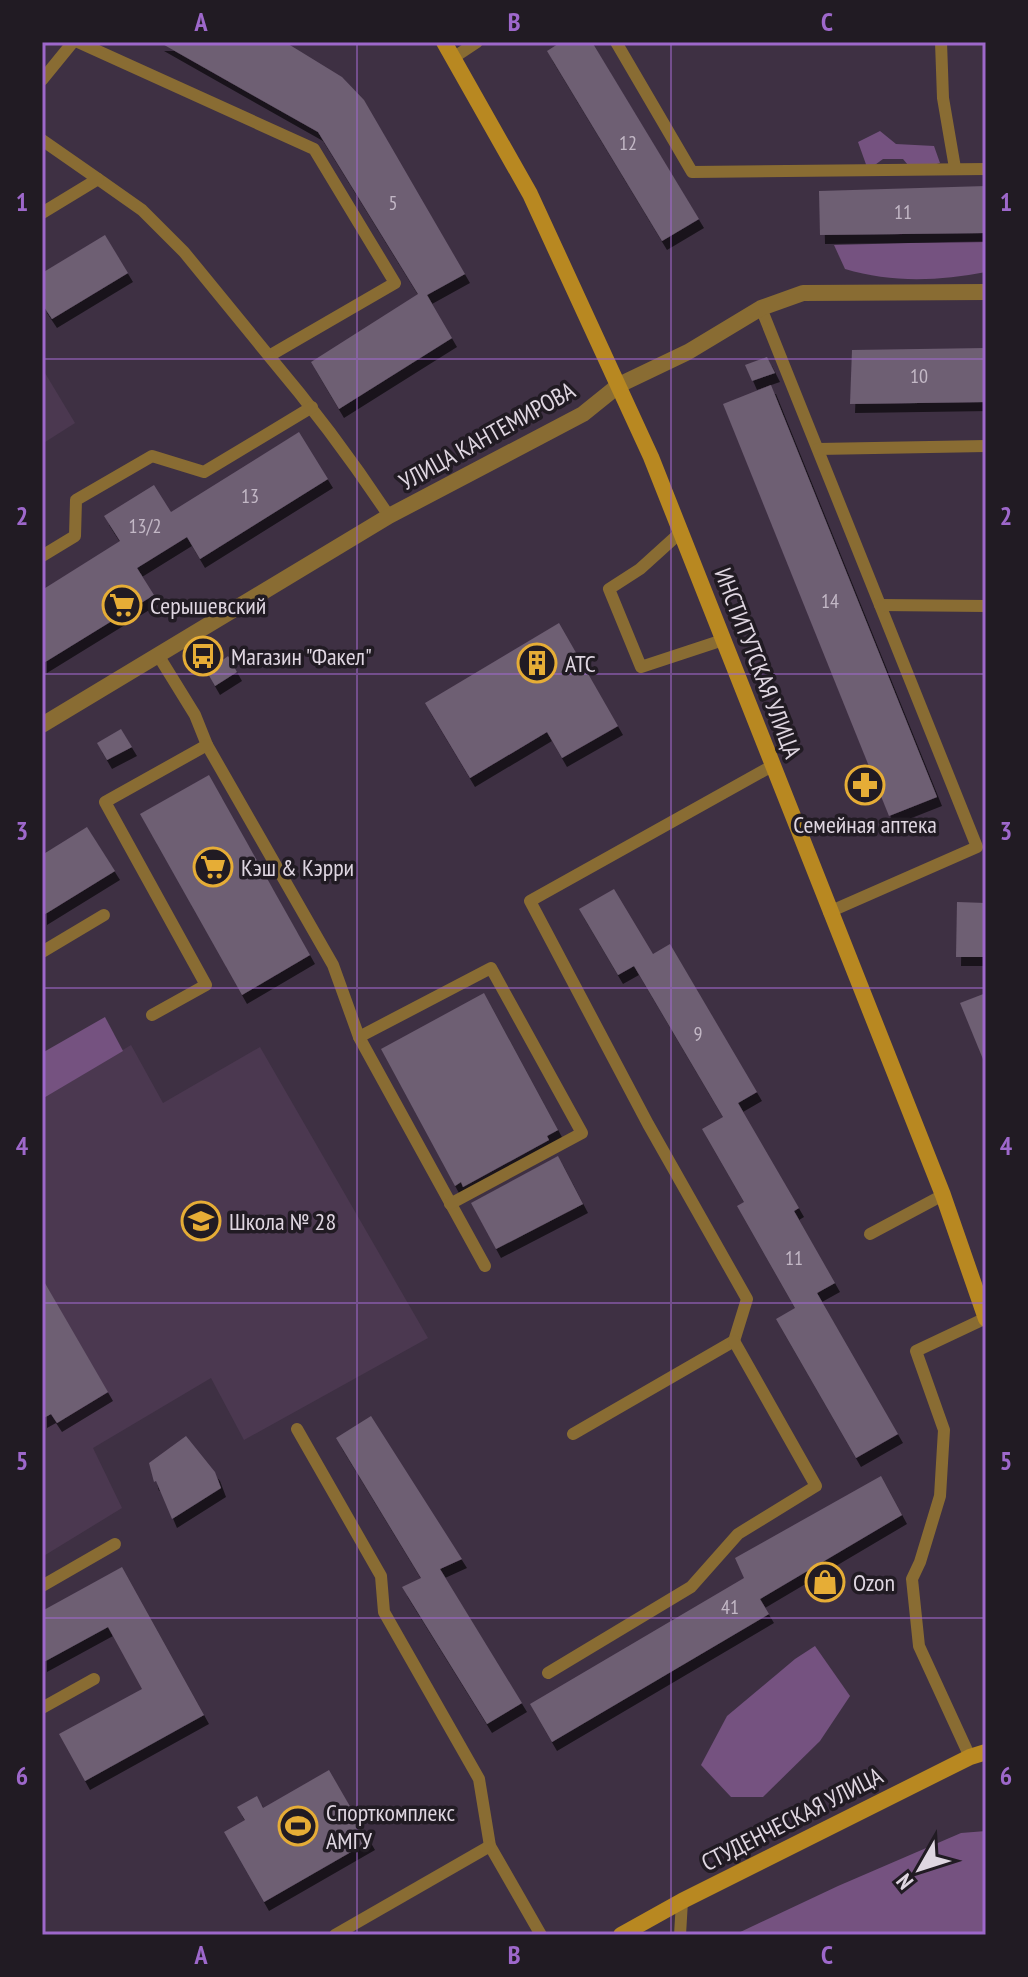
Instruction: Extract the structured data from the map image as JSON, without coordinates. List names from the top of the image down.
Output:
{
  "streets": {
    "main road": ["ИНСТИТУТСКАЯ УЛИЦА", "СТУДЕНЧЕСКАЯ УЛИЦА"],
    "street": ["УЛИЦА КАНТЕМИРОВА"]
  },
  "crossings": [
    ["УЛИЦА КАНТЕМИРОВА", "ИНСТИТУТСКАЯ УЛИЦА"]
  ],
  "places": {
    "supermarket": ["Серышевский", "Кэш & Кэрри"],
    "bus stop": ["Магазин \"Факел\""],
    "building": ["АТС"],
    "pharmacy": ["Семейная аптека"],
    "school or university": ["Школа № 28"],
    "shop": ["Ozon"],
    "sports": ["Спорткомплекс АМГУ"]
  },
  "house_numbers": [
    "12",
    "5",
    "11",
    "10",
    "13",
    "13/2",
    "14",
    "9",
    "11",
    "41"
  ],
  "north": "bottom left",
  "grid": {
    "columns": ["A", "B", "C"],
    "rows": [
      "1",
      "2",
      "3",
      "4",
      "5",
      "6"
    ]
  }
}
